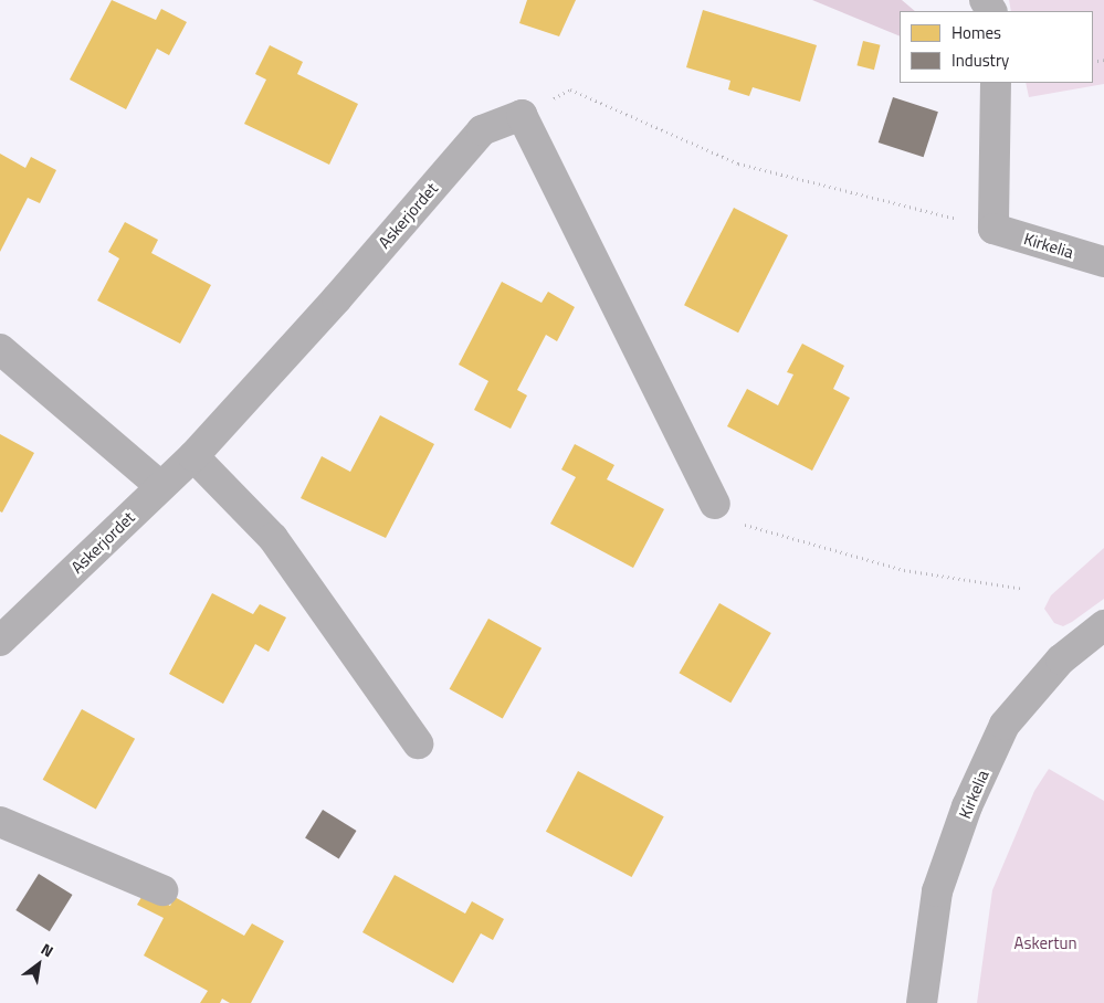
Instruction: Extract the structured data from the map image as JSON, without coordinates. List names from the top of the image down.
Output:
{
  "streets": {
    "street": ["Askerjordet", "Kirkelia"]
  },
  "parks": ["Askertun"],
  "legend": ["Homes", "Industry"],
  "north": "top right"
}
